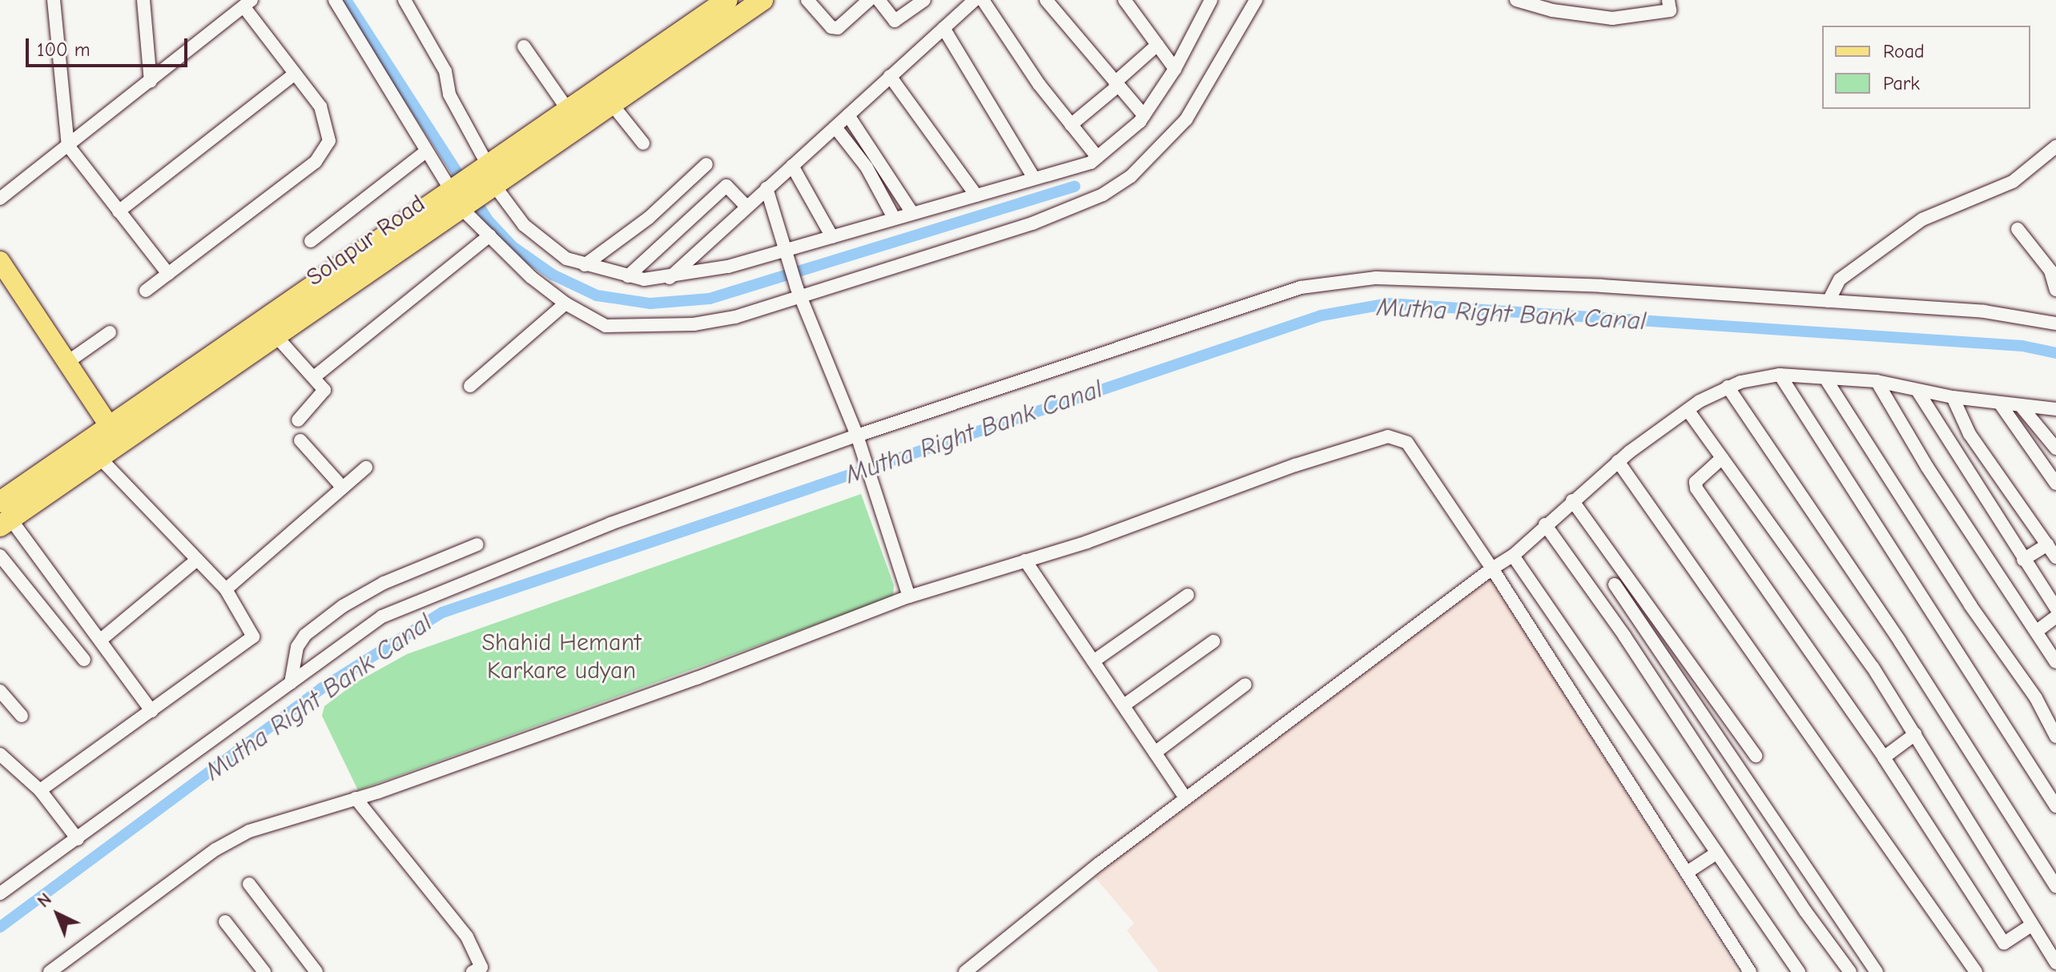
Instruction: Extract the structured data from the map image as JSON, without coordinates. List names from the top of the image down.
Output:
{
  "streets": {
    "highway": ["Solapur Road"]
  },
  "water": ["Mutha Right Bank Canal"],
  "parks": ["Shahid Hemant Karkare udyan"],
  "legend": ["Road", "Park"],
  "scale_bar": "100 m",
  "north": "top left"
}
